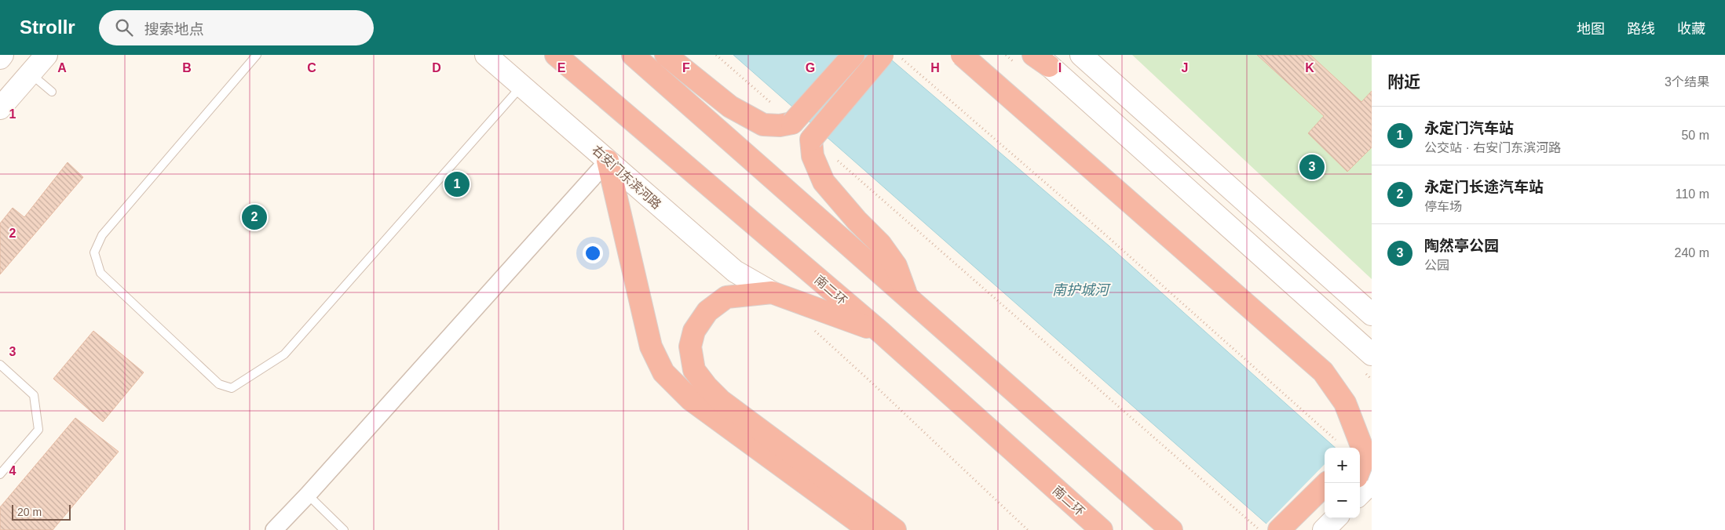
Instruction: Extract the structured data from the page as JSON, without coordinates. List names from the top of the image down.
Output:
{
  "streets": {
    "highway": ["南二环"],
    "street": ["右安门东滨河路"]
  },
  "water": ["南护城河"],
  "scale_bar": "20 m",
  "page": {
    "header": "Strollr",
    "search": "搜索地点",
    "nav": ["地图", "路线", "收藏"],
    "heading": ["附近", "3个结果"],
    "list": [
      {
        "mark": "1",
        "name": "永定门汽车站",
        "note": "公交站 · 右安门东滨河路",
        "value": "50 m"
      },
      {
        "mark": "2",
        "name": "永定门长途汽车站",
        "note": "停车场",
        "value": "110 m"
      },
      {
        "mark": "3",
        "name": "陶然亭公园",
        "note": "公园",
        "value": "240 m"
      }
    ],
    "pins": ["3", "1", "2"],
    "map_buttons": ["+", "−"],
    "scale": "20 m"
  },
  "grid": {
    "columns": [
      "A",
      "B",
      "C",
      "D",
      "E",
      "F",
      "G",
      "H",
      "I",
      "J",
      "K"
    ],
    "rows": [
      "1",
      "2",
      "3",
      "4"
    ]
  }
}
